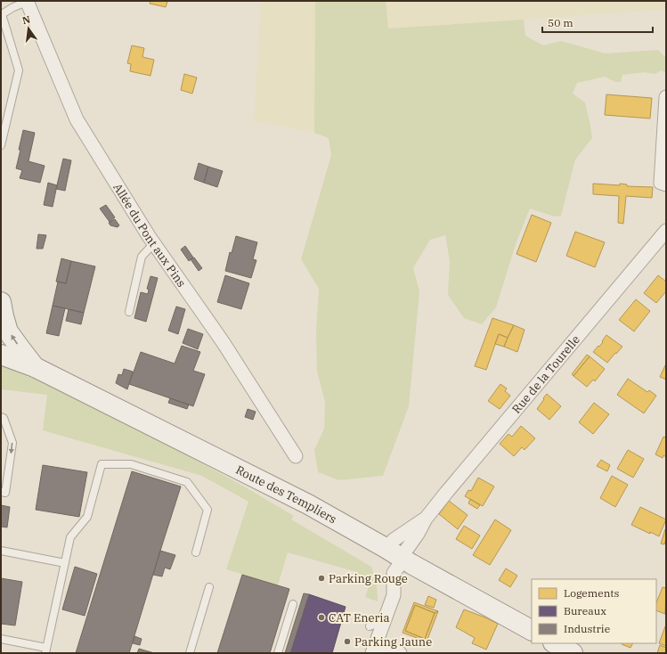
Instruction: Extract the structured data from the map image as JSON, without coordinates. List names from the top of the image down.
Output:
{
  "streets": {
    "main road": ["Route des Templiers"],
    "street": ["Allée du Pont aux Pins", "Rue de la Tourelle"]
  },
  "crossings": [
    ["Rue de la Tourelle", "Route des Templiers"]
  ],
  "places": ["Parking Rouge", "CAT Eneria", "Parking Jaune"],
  "legend": ["Logements", "Bureaux", "Industrie"],
  "scale_bar": "50 m",
  "north": "top"
}
